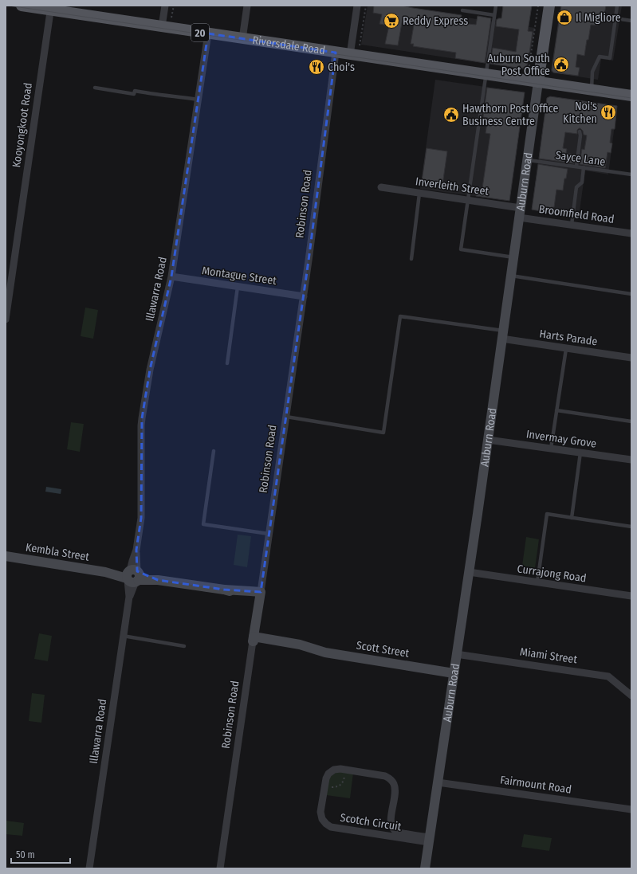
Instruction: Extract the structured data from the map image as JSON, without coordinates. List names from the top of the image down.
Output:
{
  "streets": {
    "main road": [
      "20",
      "Riversdale Road",
      "Auburn Road",
      "Robinson Road",
      "Kembla Street",
      "Scott Street"
    ],
    "street": [
      "Kooyongkoot Road",
      "Inverleith Street",
      "Broomfield Road",
      "Montague Street",
      "Illawarra Road",
      "Harts Parade",
      "Invermay Grove",
      "Currajong Road",
      "Miami Street",
      "Fairmount Road",
      "Scotch Circuit"
    ],
    "lane": ["Sayce Lane"]
  },
  "crossings": [
    ["Riversdale Road", "Kooyongkoot Road"],
    ["Riversdale Road", "Auburn Road"],
    ["Riversdale Road", "Robinson Road"],
    ["Riversdale Road", "Illawarra Road"],
    ["Sayce Lane", "Auburn Road"],
    ["Auburn Road", "Inverleith Street"],
    ["Auburn Road", "Broomfield Road"],
    ["Auburn Road", "Harts Parade"],
    ["Auburn Road", "Invermay Grove"],
    ["Auburn Road", "Currajong Road"],
    ["Auburn Road", "Scott Street"],
    ["Auburn Road", "Miami Street"],
    ["Auburn Road", "Fairmount Road"],
    ["Auburn Road", "Scotch Circuit"],
    ["Robinson Road", "Montague Street"],
    ["Robinson Road", "Kembla Street"],
    ["Robinson Road", "Scott Street"],
    ["Montague Street", "Illawarra Road"],
    ["Illawarra Road", "Kembla Street"]
  ],
  "places": {
    "shop": ["Il Migliore"],
    "supermarket": ["Reddy Express"],
    "public building": ["Auburn South Post Office", "Hawthorn Post Office Business Centre"],
    "restaurant": ["Choi's", "Noi's Kitchen"]
  },
  "scale_bar": "50 m"
}
